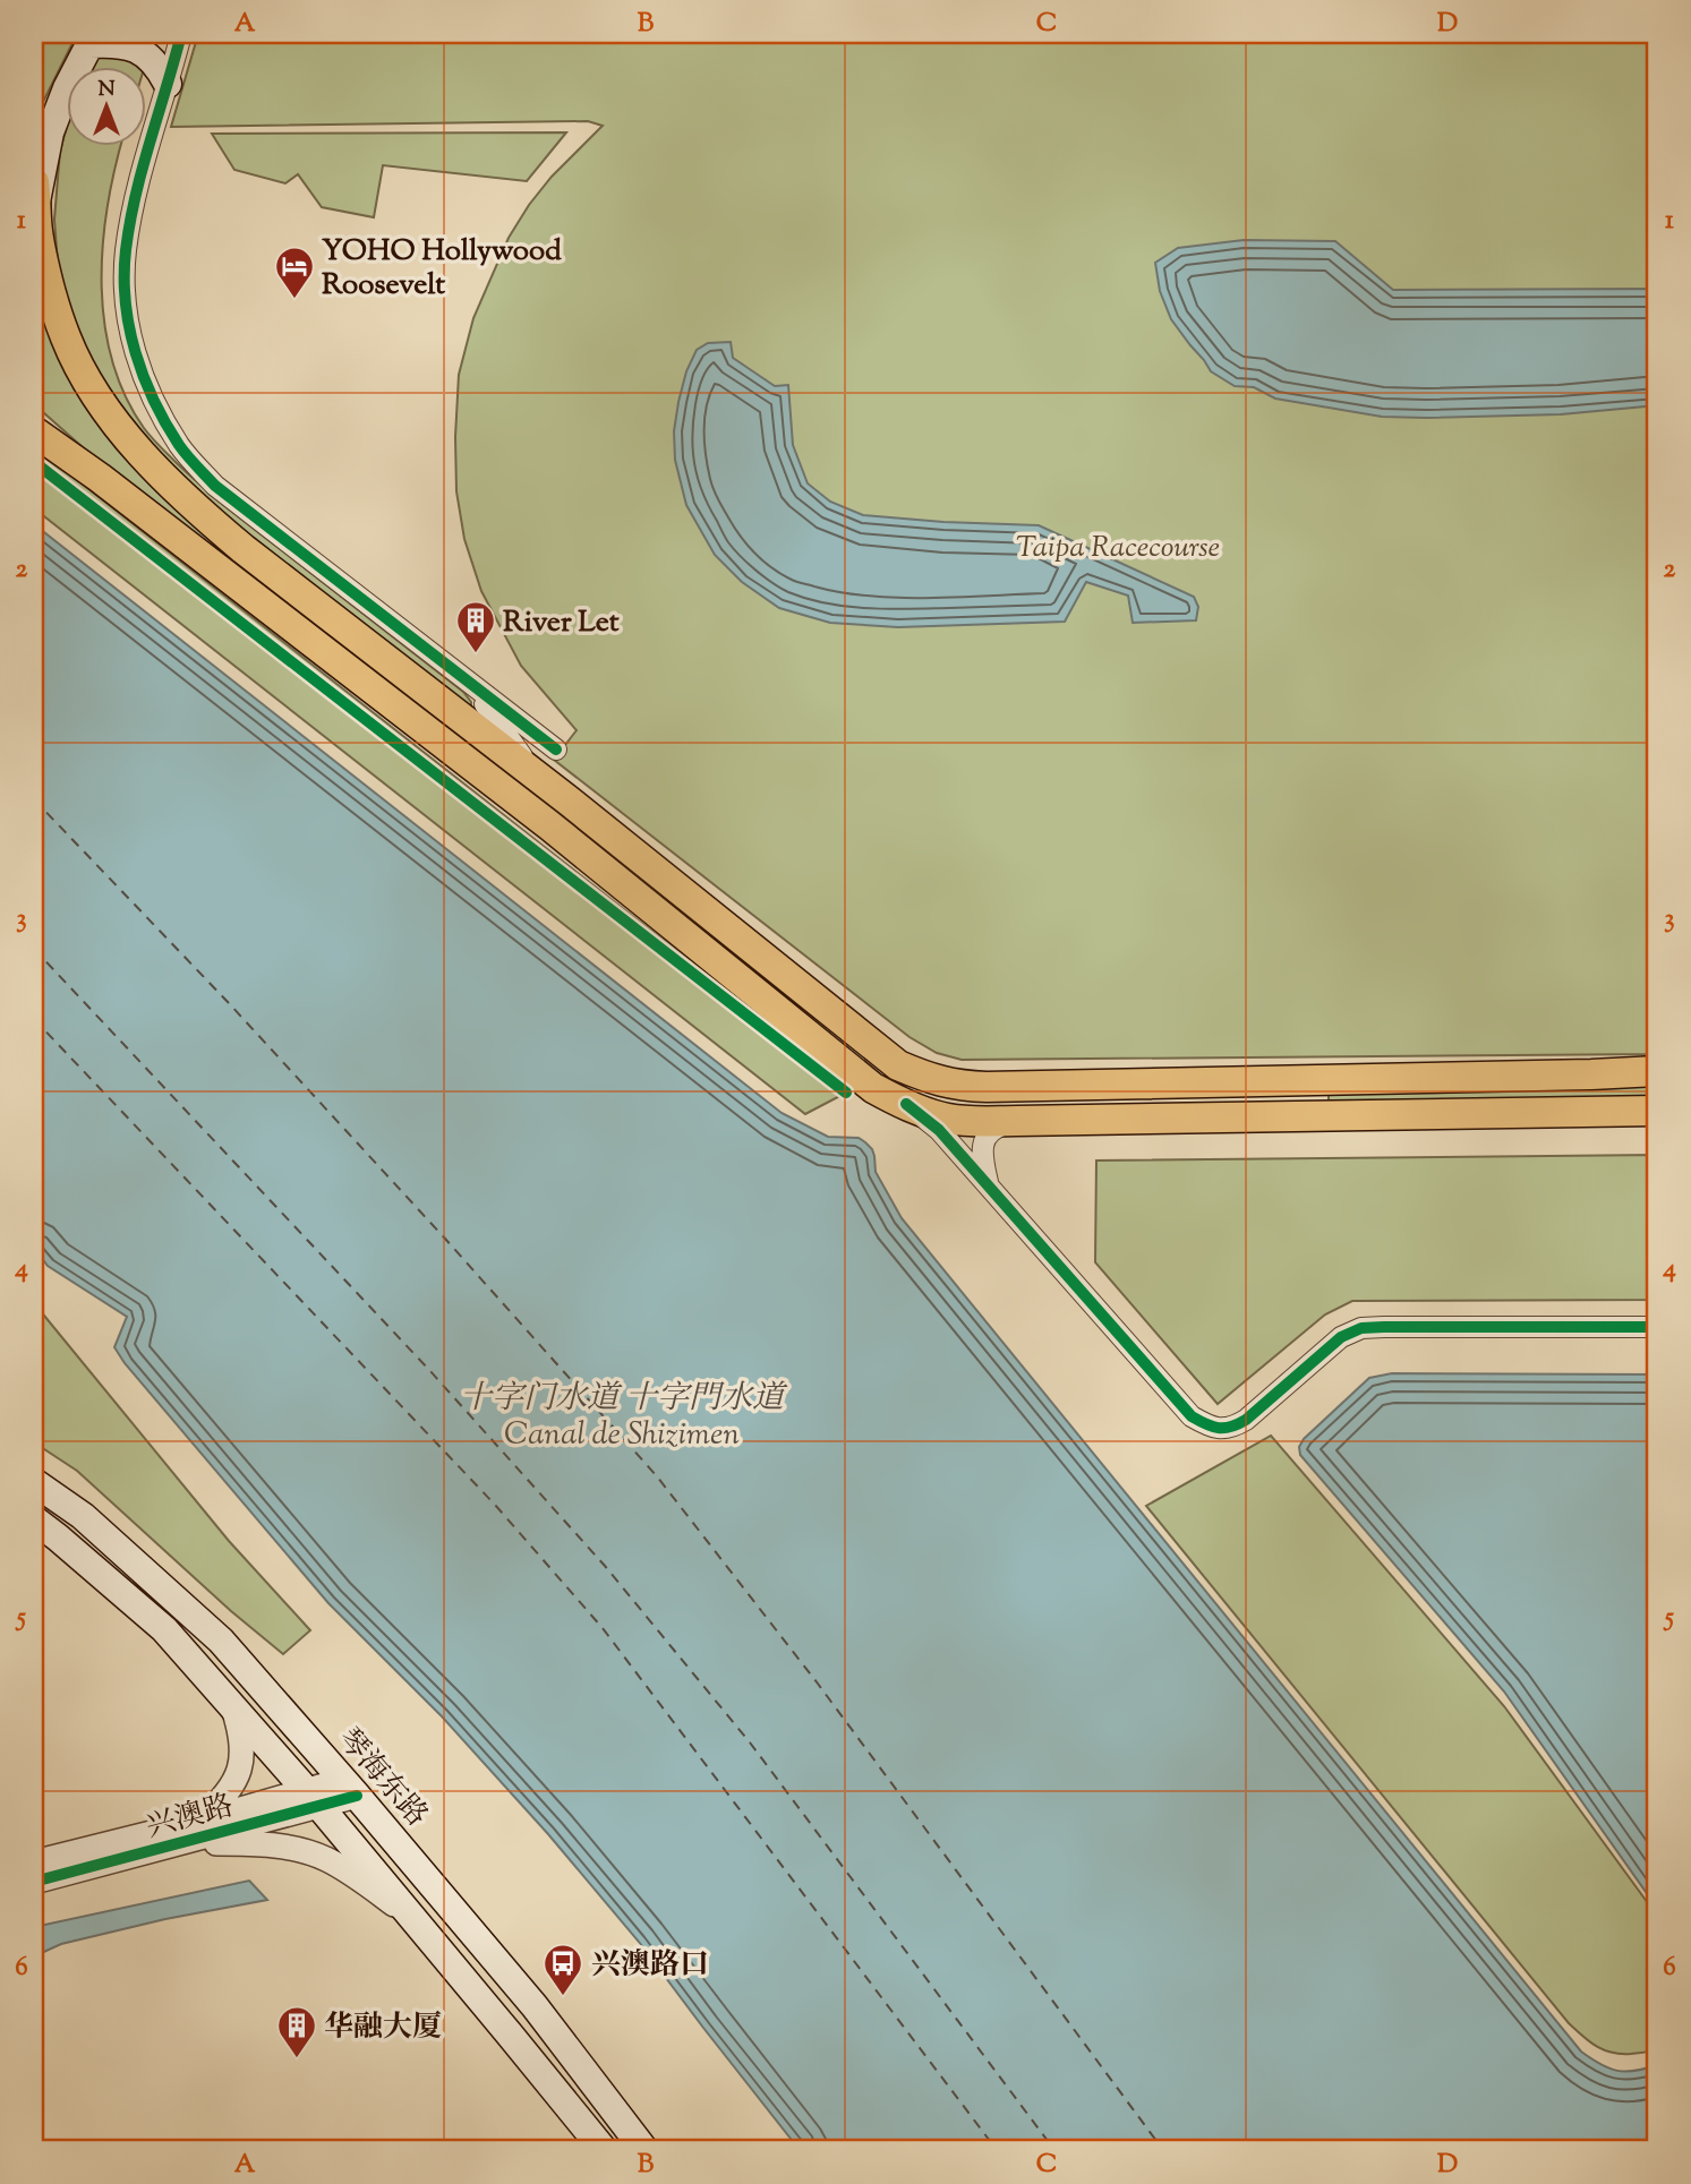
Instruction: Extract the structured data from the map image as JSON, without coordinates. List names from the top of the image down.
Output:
{
  "streets": {
    "main road": ["琴海东路"],
    "street": ["兴澳路"]
  },
  "crossings": [
    ["琴海东路", "兴澳路"]
  ],
  "water": ["十字门水道 十字門水道 Canal de Shizimen"],
  "parks": ["Taipa Racecourse"],
  "places": {
    "hotel": ["YOHO Hollywood Roosevelt"],
    "building": ["River Let", "华融大厦"],
    "bus stop": ["兴澳路口"]
  },
  "north": "top",
  "grid": {
    "columns": [
      "A",
      "B",
      "C",
      "D"
    ],
    "rows": [
      "1",
      "2",
      "3",
      "4",
      "5",
      "6"
    ]
  }
}
